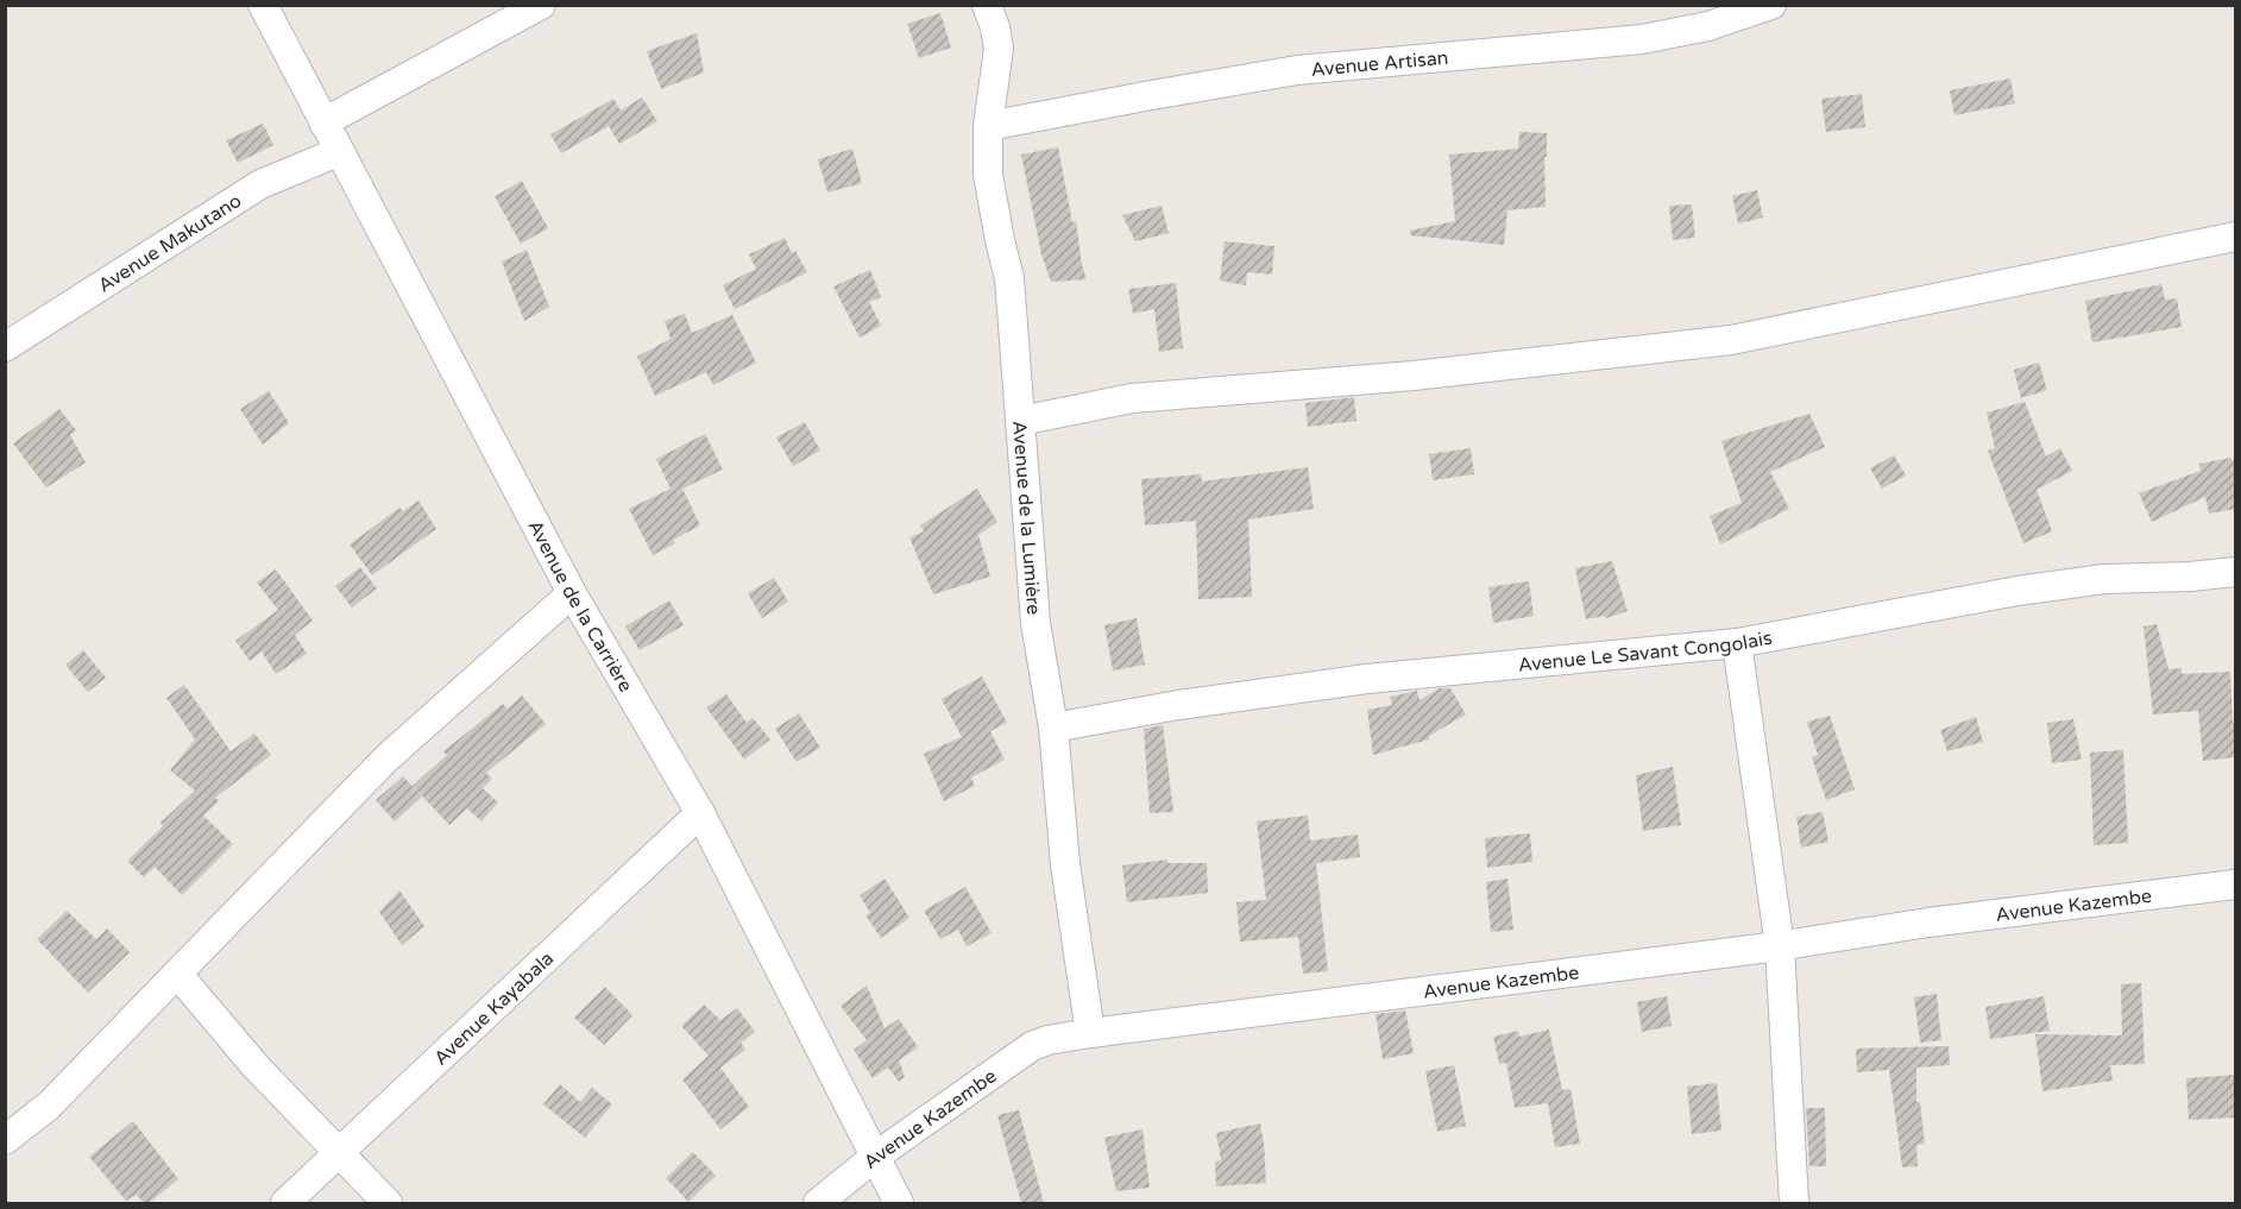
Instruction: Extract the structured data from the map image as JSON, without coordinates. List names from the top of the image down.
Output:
{
  "streets": {
    "street": [
      "Avenue Artisan",
      "Avenue Makutano",
      "Avenue de la Lumière",
      "Avenue de la Carrière",
      "Avenue Le Savant Congolais",
      "Avenue Kazembe",
      "Avenue Kayabala"
    ]
  },
  "crossings": [
    ["Avenue Artisan", "Avenue de la Lumière"],
    ["Avenue Makutano", "Avenue de la Carrière"],
    ["Avenue de la Lumière", "Avenue Le Savant Congolais"],
    ["Avenue de la Lumière", "Avenue Kazembe"],
    ["Avenue de la Carrière", "Avenue Kazembe"],
    ["Avenue de la Carrière", "Avenue Kayabala"]
  ]
}
